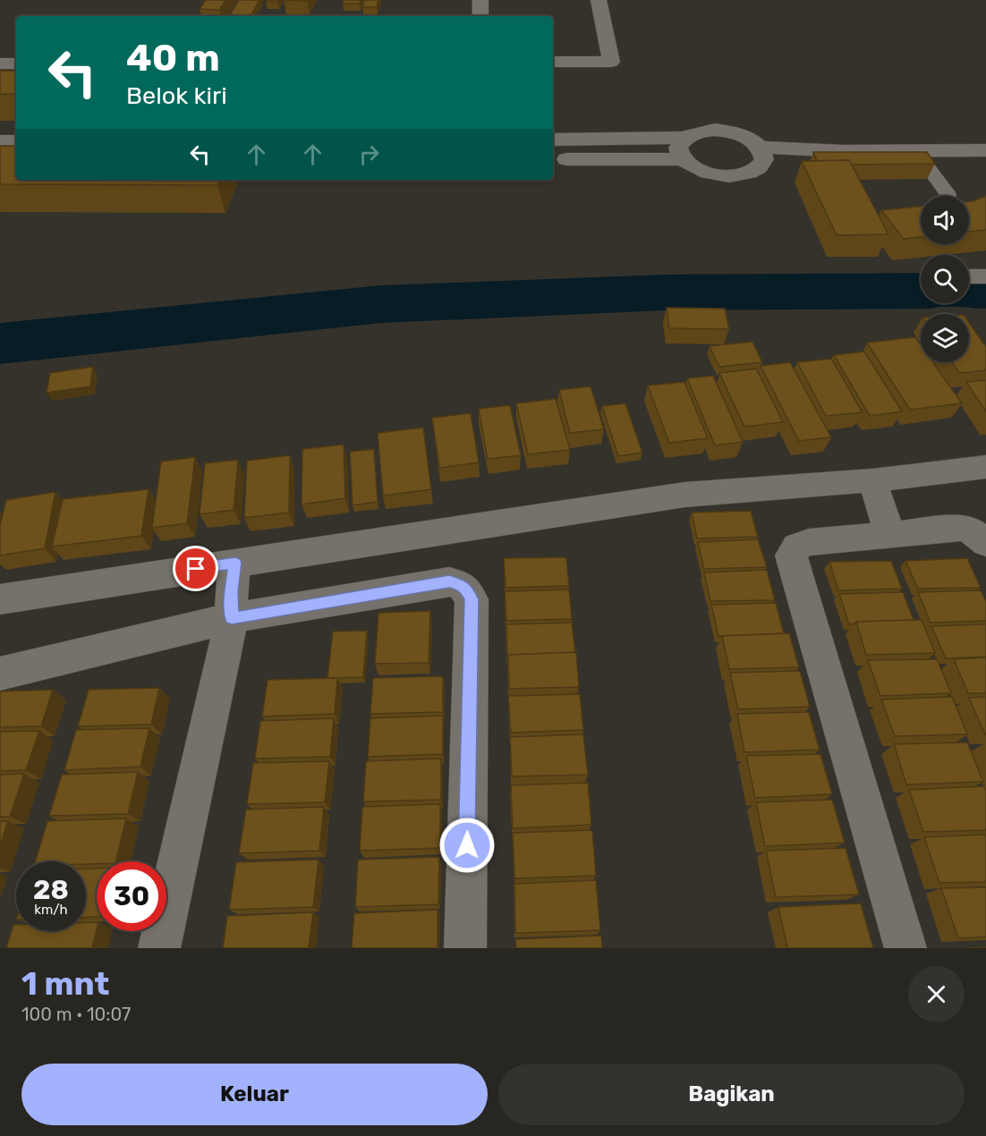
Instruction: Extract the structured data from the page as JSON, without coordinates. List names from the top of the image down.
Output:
{
  "page": {
    "turn": ["40 m", "Belok kiri"],
    "speed": "28 km/h",
    "limit": "30",
    "heading": ["1 mnt", "100 m · 10:07"],
    "buttons": ["Keluar", "Bagikan"]
  }
}
